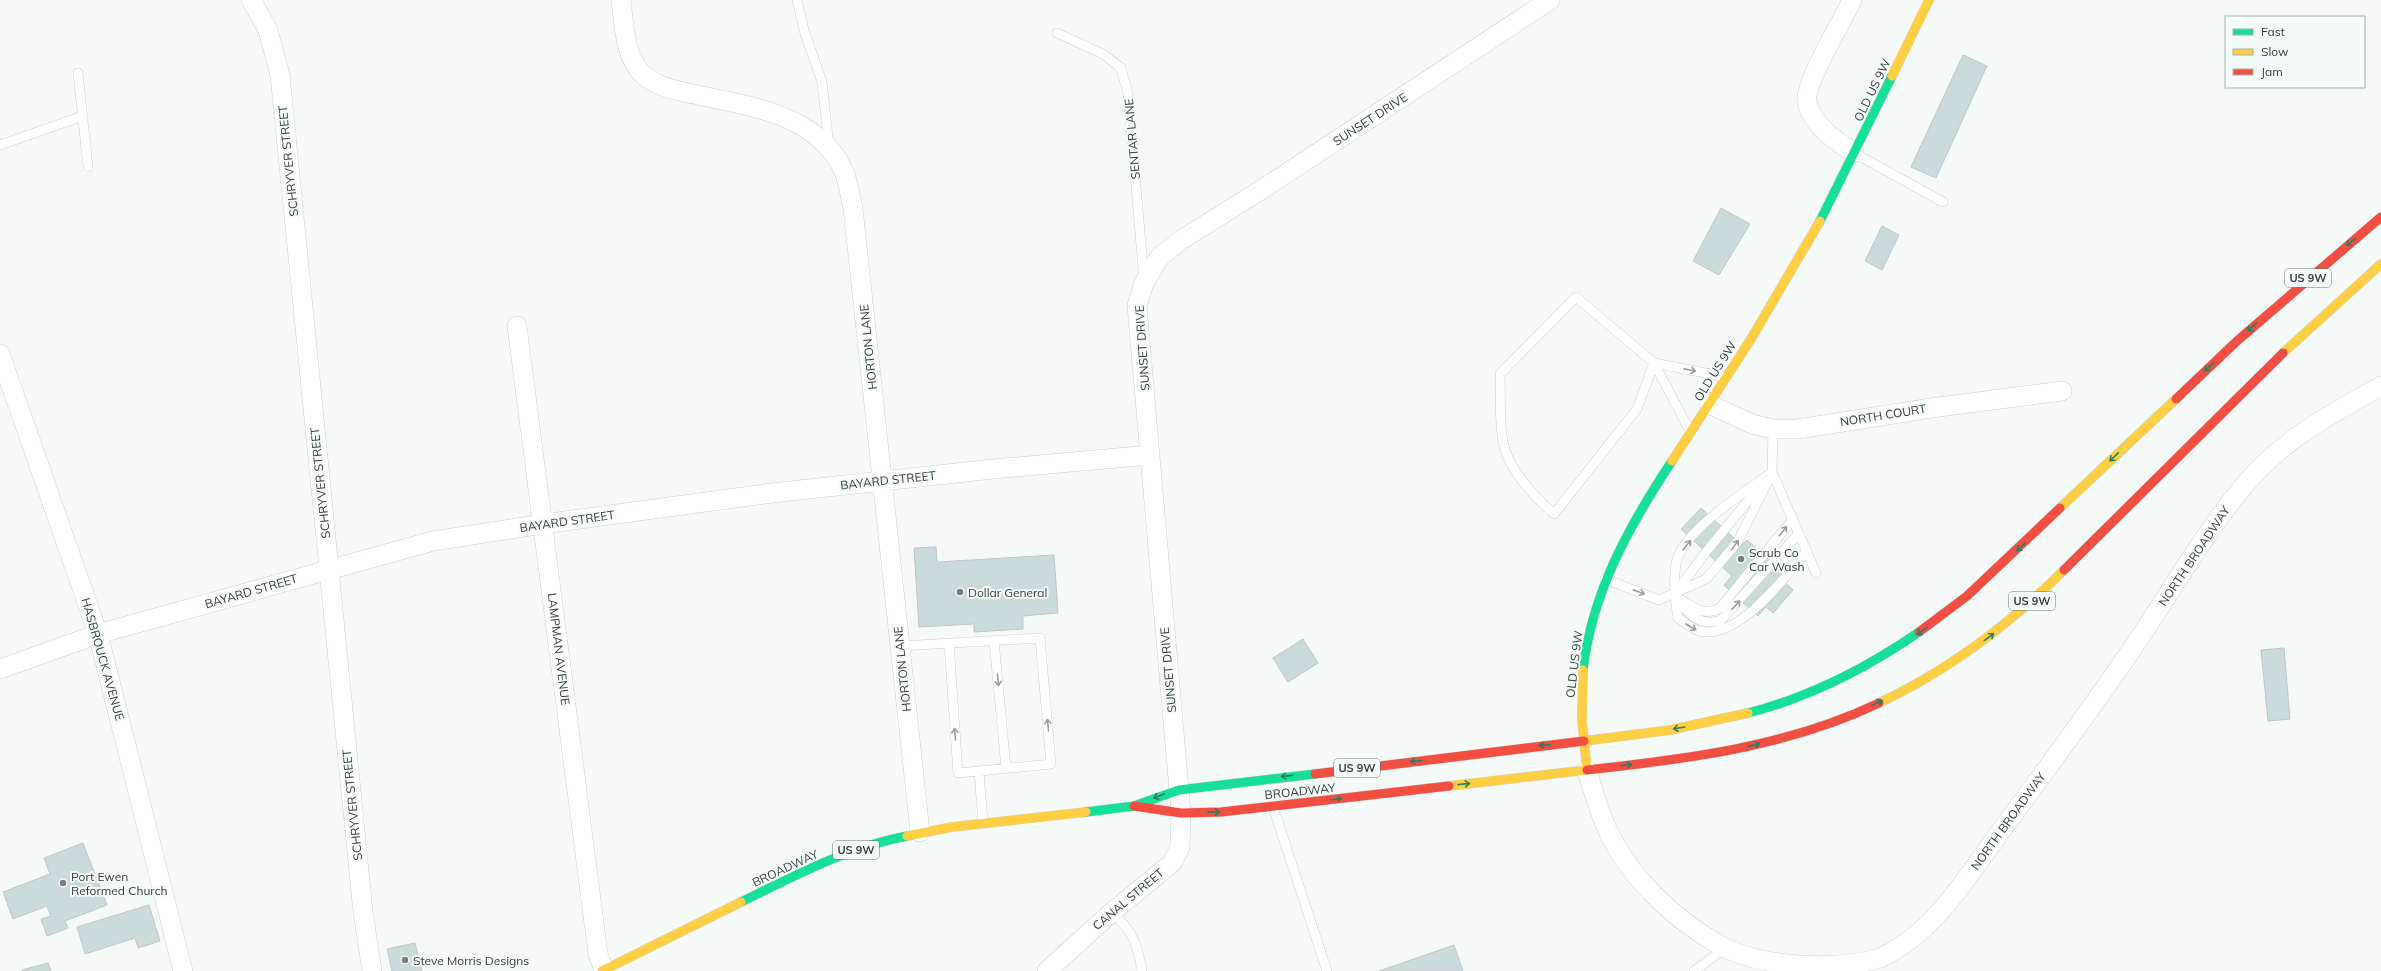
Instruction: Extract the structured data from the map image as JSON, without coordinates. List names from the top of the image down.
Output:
{
  "streets": {
    "main road": ["OLD US 9W", "US 9W", "BROADWAY"],
    "street": [
      "SUNSET DRIVE",
      "SCHRYVER STREET",
      "HORTON LANE",
      "NORTH COURT",
      "BAYARD STREET",
      "NORTH BROADWAY",
      "LAMPMAN AVENUE",
      "HASBROUCK AVENUE",
      "CANAL STREET"
    ],
    "lane": ["SENTAR LANE"]
  },
  "crossings": [
    ["OLD US 9W", "US 9W"],
    ["OLD US 9W", "NORTH COURT"],
    ["OLD US 9W", "NORTH BROADWAY"],
    ["OLD US 9W", "BROADWAY"],
    ["SUNSET DRIVE", "SENTAR LANE"],
    ["SUNSET DRIVE", "BAYARD STREET"],
    ["SUNSET DRIVE", "BROADWAY"],
    ["SUNSET DRIVE", "CANAL STREET"],
    ["SCHRYVER STREET", "BAYARD STREET"],
    ["US 9W", "NORTH BROADWAY"],
    ["US 9W", "BROADWAY"],
    ["HORTON LANE", "BAYARD STREET"],
    ["HORTON LANE", "BROADWAY"],
    ["BAYARD STREET", "LAMPMAN AVENUE"],
    ["BAYARD STREET", "HASBROUCK AVENUE"],
    ["NORTH BROADWAY", "BROADWAY"],
    ["LAMPMAN AVENUE", "BROADWAY"],
    ["BROADWAY", "CANAL STREET"]
  ],
  "places": [
    "Scrub Co Car Wash",
    "Dollar General",
    "Port Ewen Reformed Church",
    "Steve Morris Designs"
  ],
  "legend": ["Fast", "Slow", "Jam"]
}
